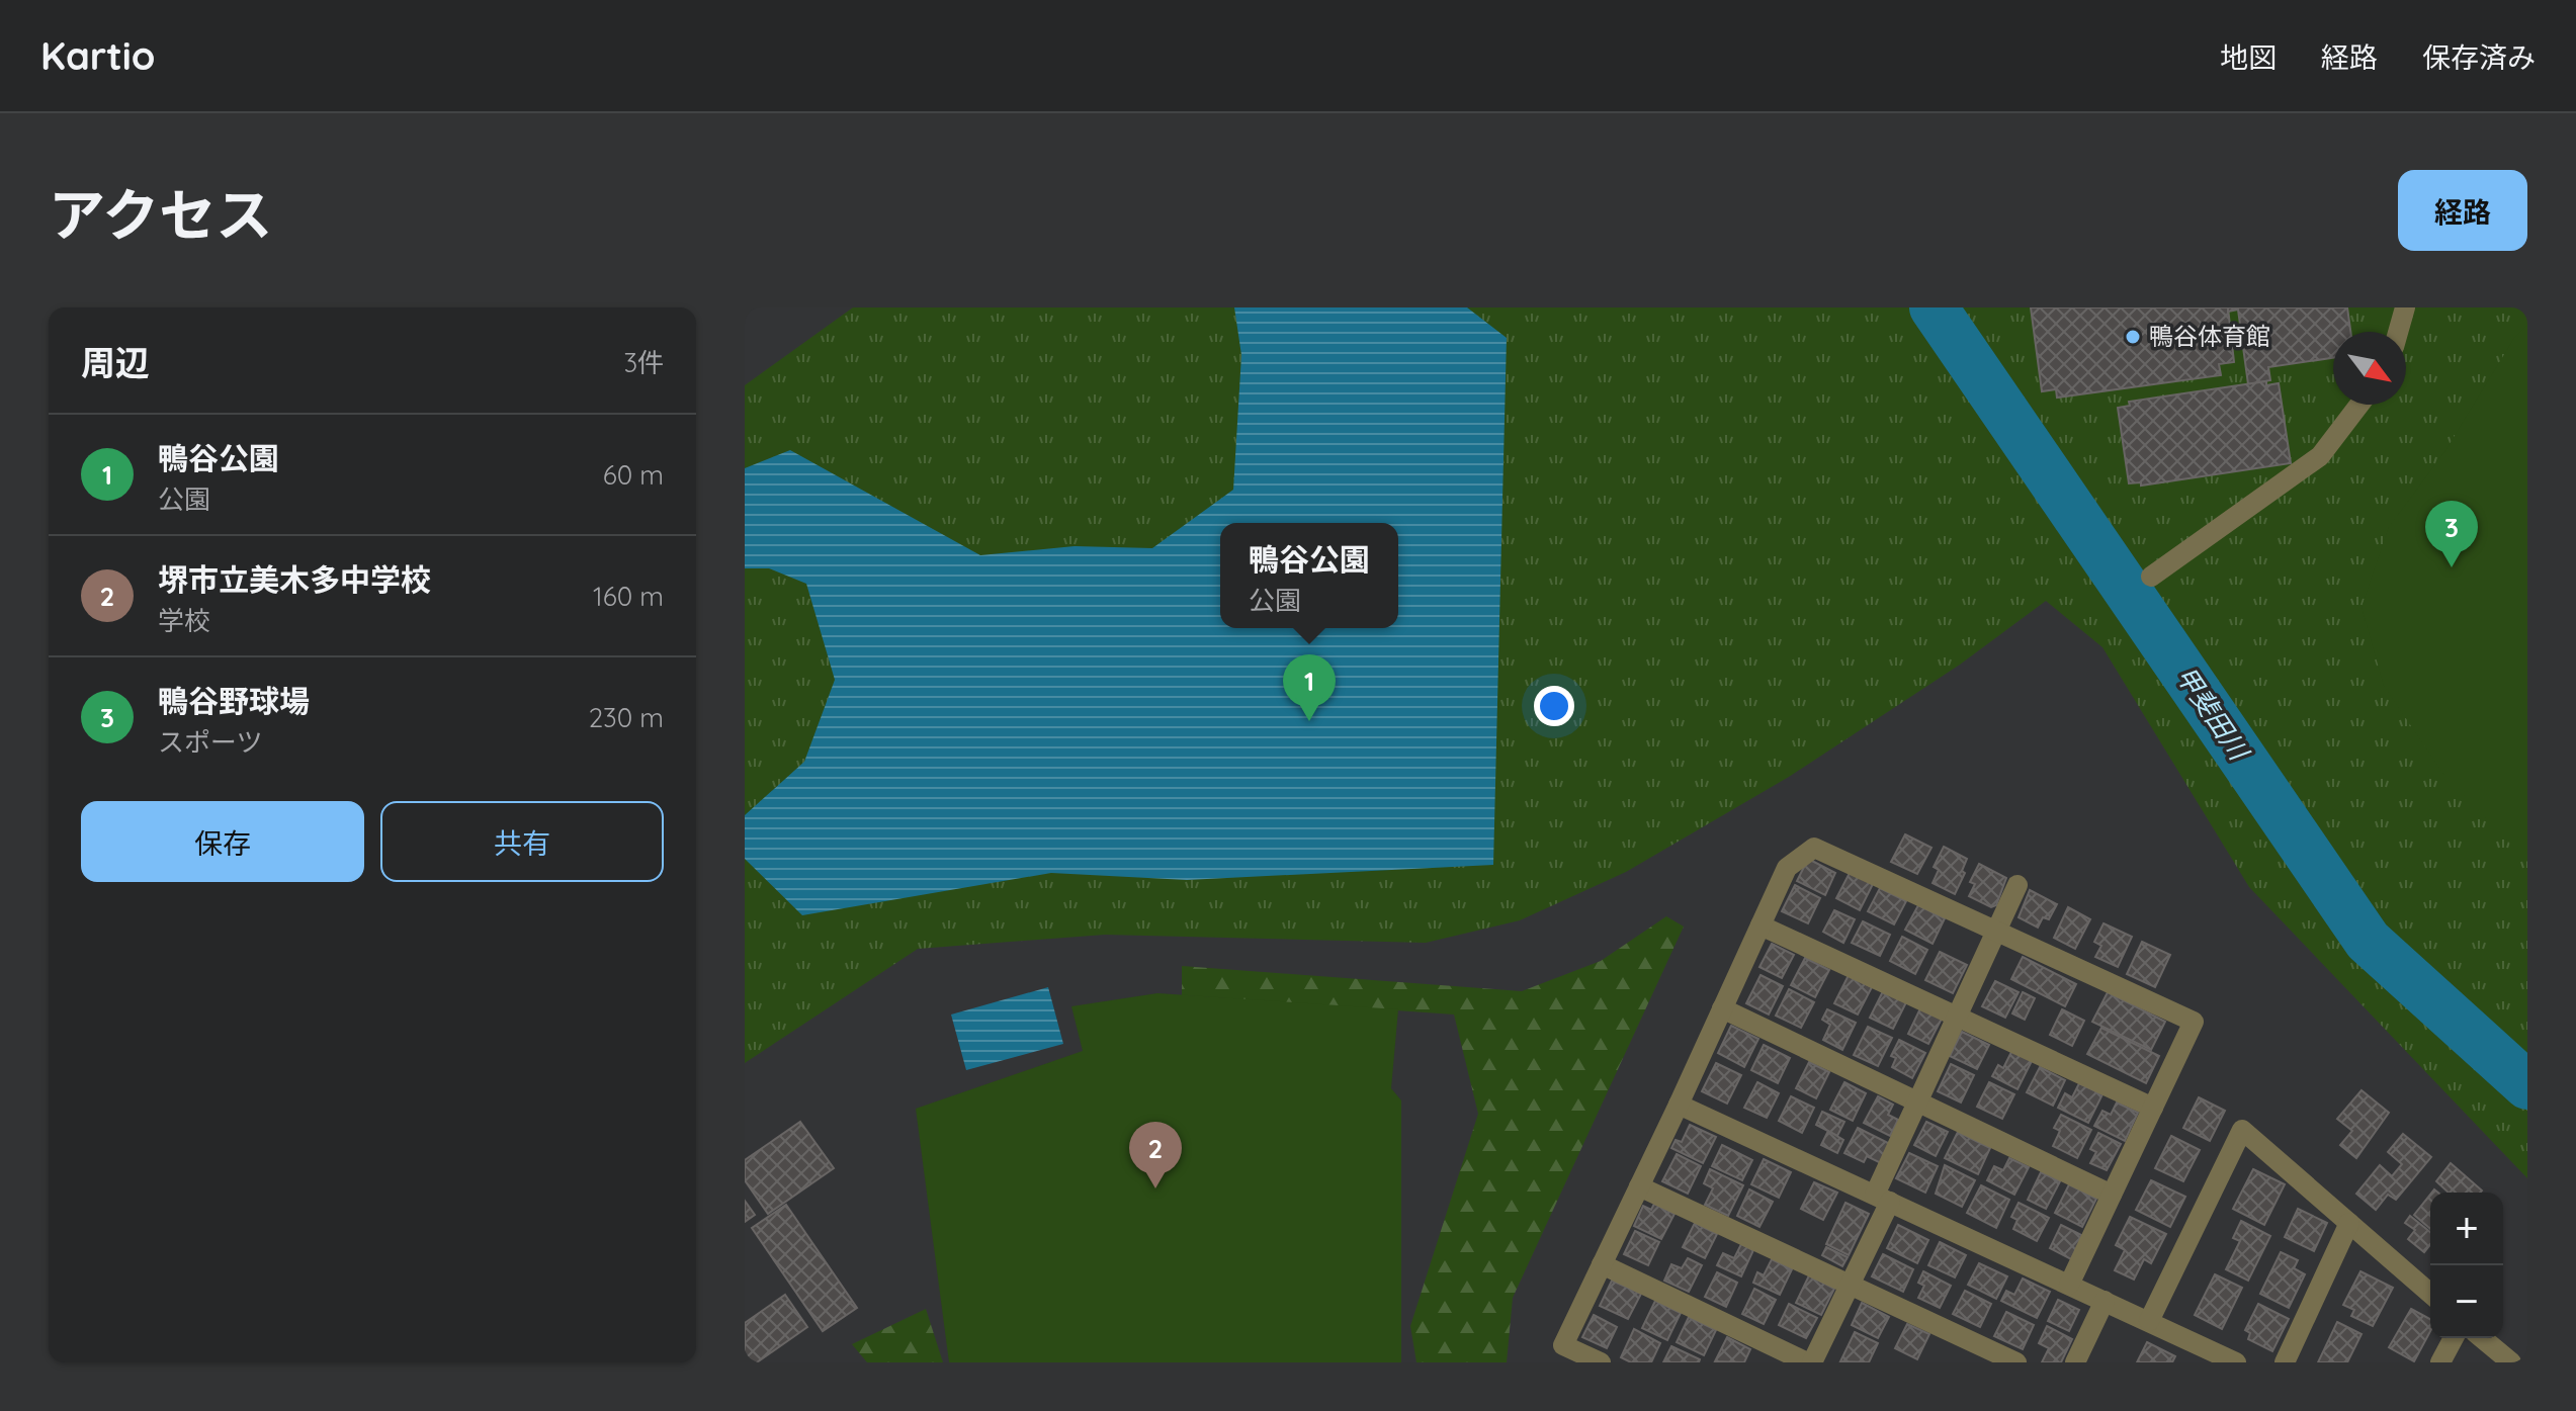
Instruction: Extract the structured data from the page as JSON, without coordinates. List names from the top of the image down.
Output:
{
  "water": ["甲斐田川"],
  "places": ["鴨谷体育館"],
  "north": "bottom right",
  "page": {
    "header": "Kartio",
    "nav": ["地図", "経路", "保存済み"],
    "title": "アクセス",
    "buttons": [
      "経路",
      ["保存", "共有"]
    ],
    "heading": ["周辺", "3件"],
    "list": [
      {
        "mark": "1",
        "name": "鴨谷公園",
        "note": "公園",
        "value": "60 m"
      },
      {
        "mark": "2",
        "name": "堺市立美木多中学校",
        "note": "学校",
        "value": "160 m"
      },
      {
        "mark": "3",
        "name": "鴨谷野球場",
        "note": "スポーツ",
        "value": "230 m"
      }
    ],
    "pins": ["3", "1", "2"],
    "popup": ["鴨谷公園", "公園"],
    "map_buttons": ["+", "−"]
  }
}
